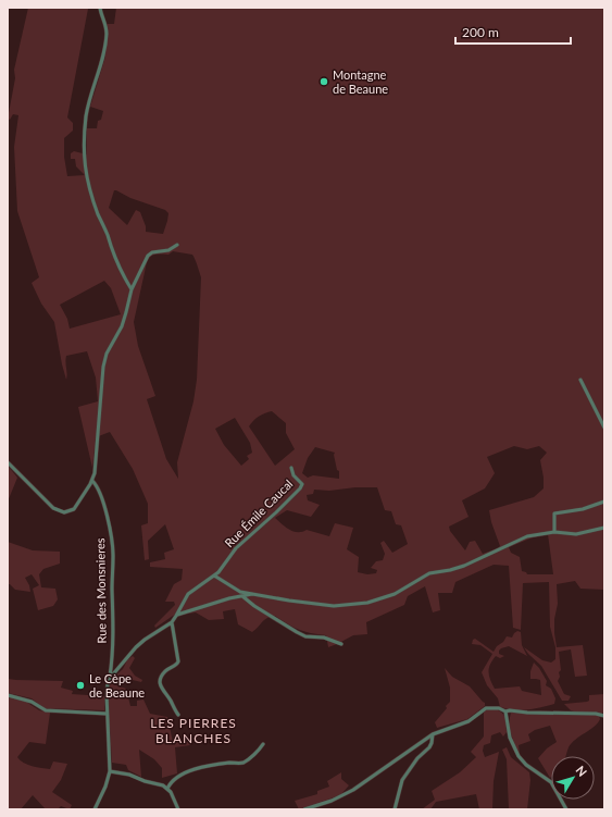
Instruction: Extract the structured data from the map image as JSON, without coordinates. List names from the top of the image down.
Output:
{
  "streets": {
    "street": ["Rue Émile Caucal", "Rue des Monsnieres"]
  },
  "districts": ["LES PIERRES BLANCHES"],
  "places": ["Montagne de Beaune", "Le Cèpe de Beaune"],
  "scale_bar": "200 m",
  "north": "top right"
}
